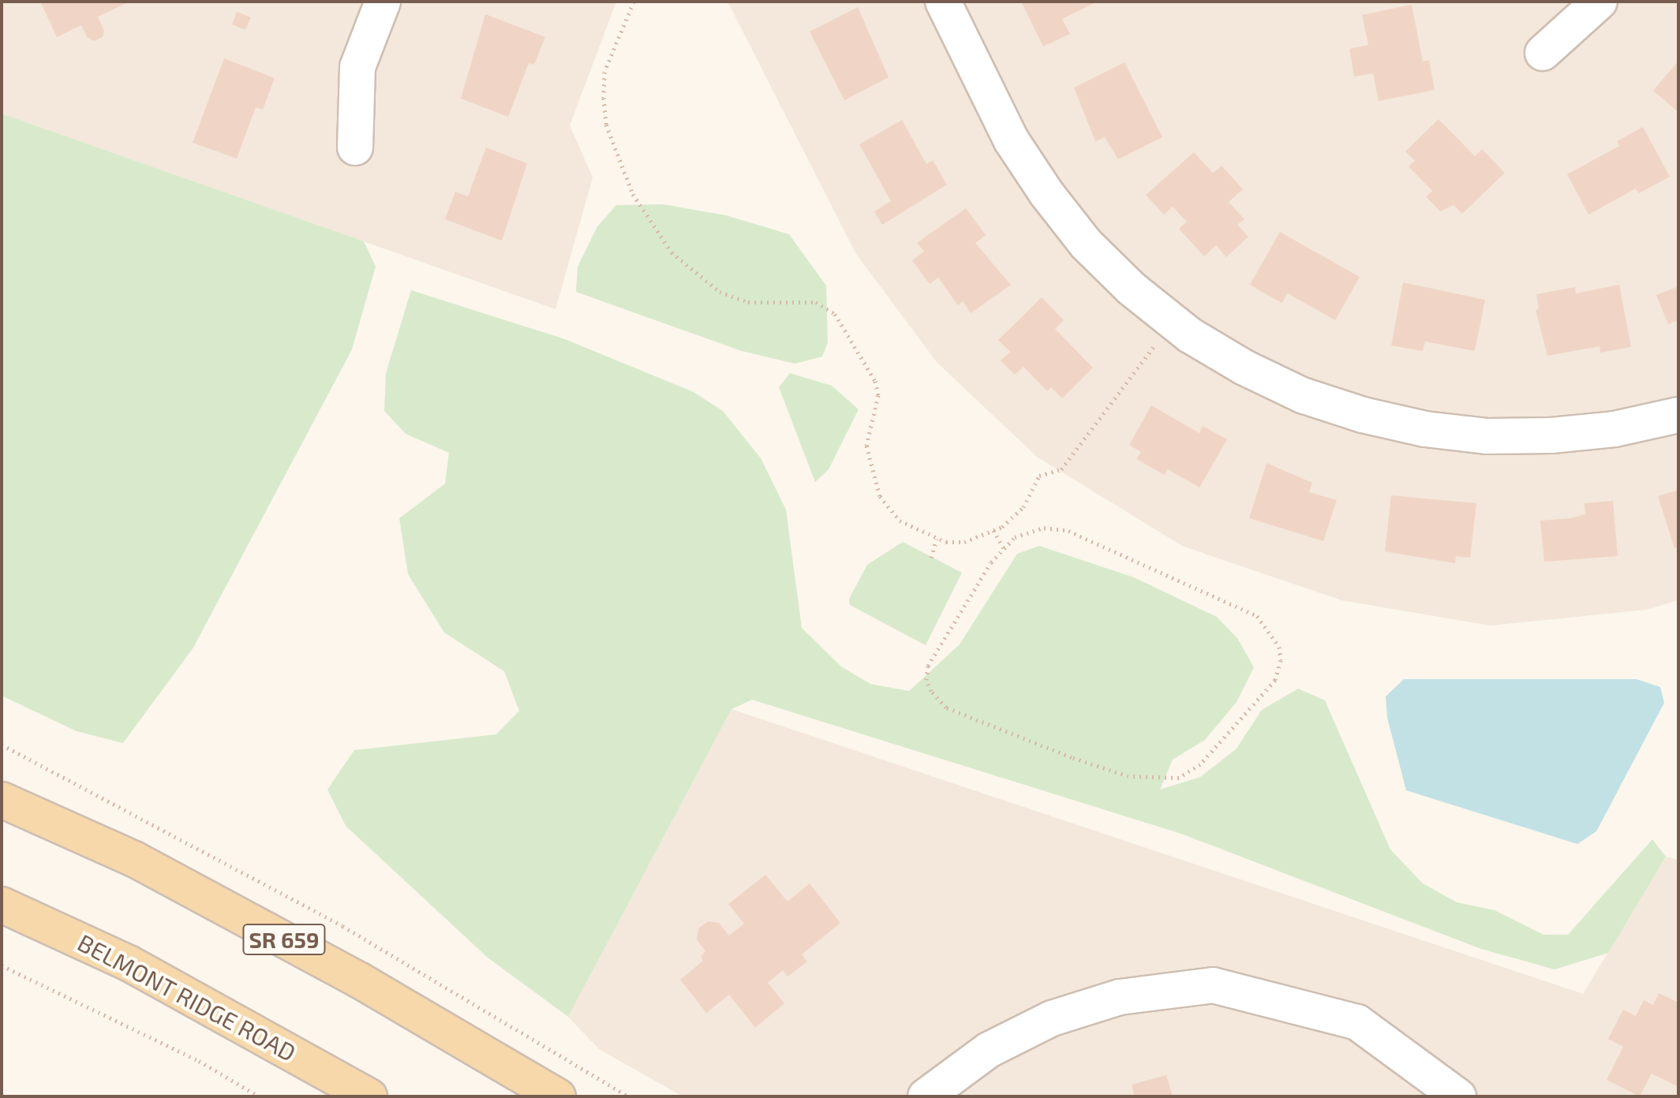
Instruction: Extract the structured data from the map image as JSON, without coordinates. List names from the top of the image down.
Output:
{
  "streets": {
    "main road": ["SR 659", "BELMONT RIDGE ROAD"]
  }
}
